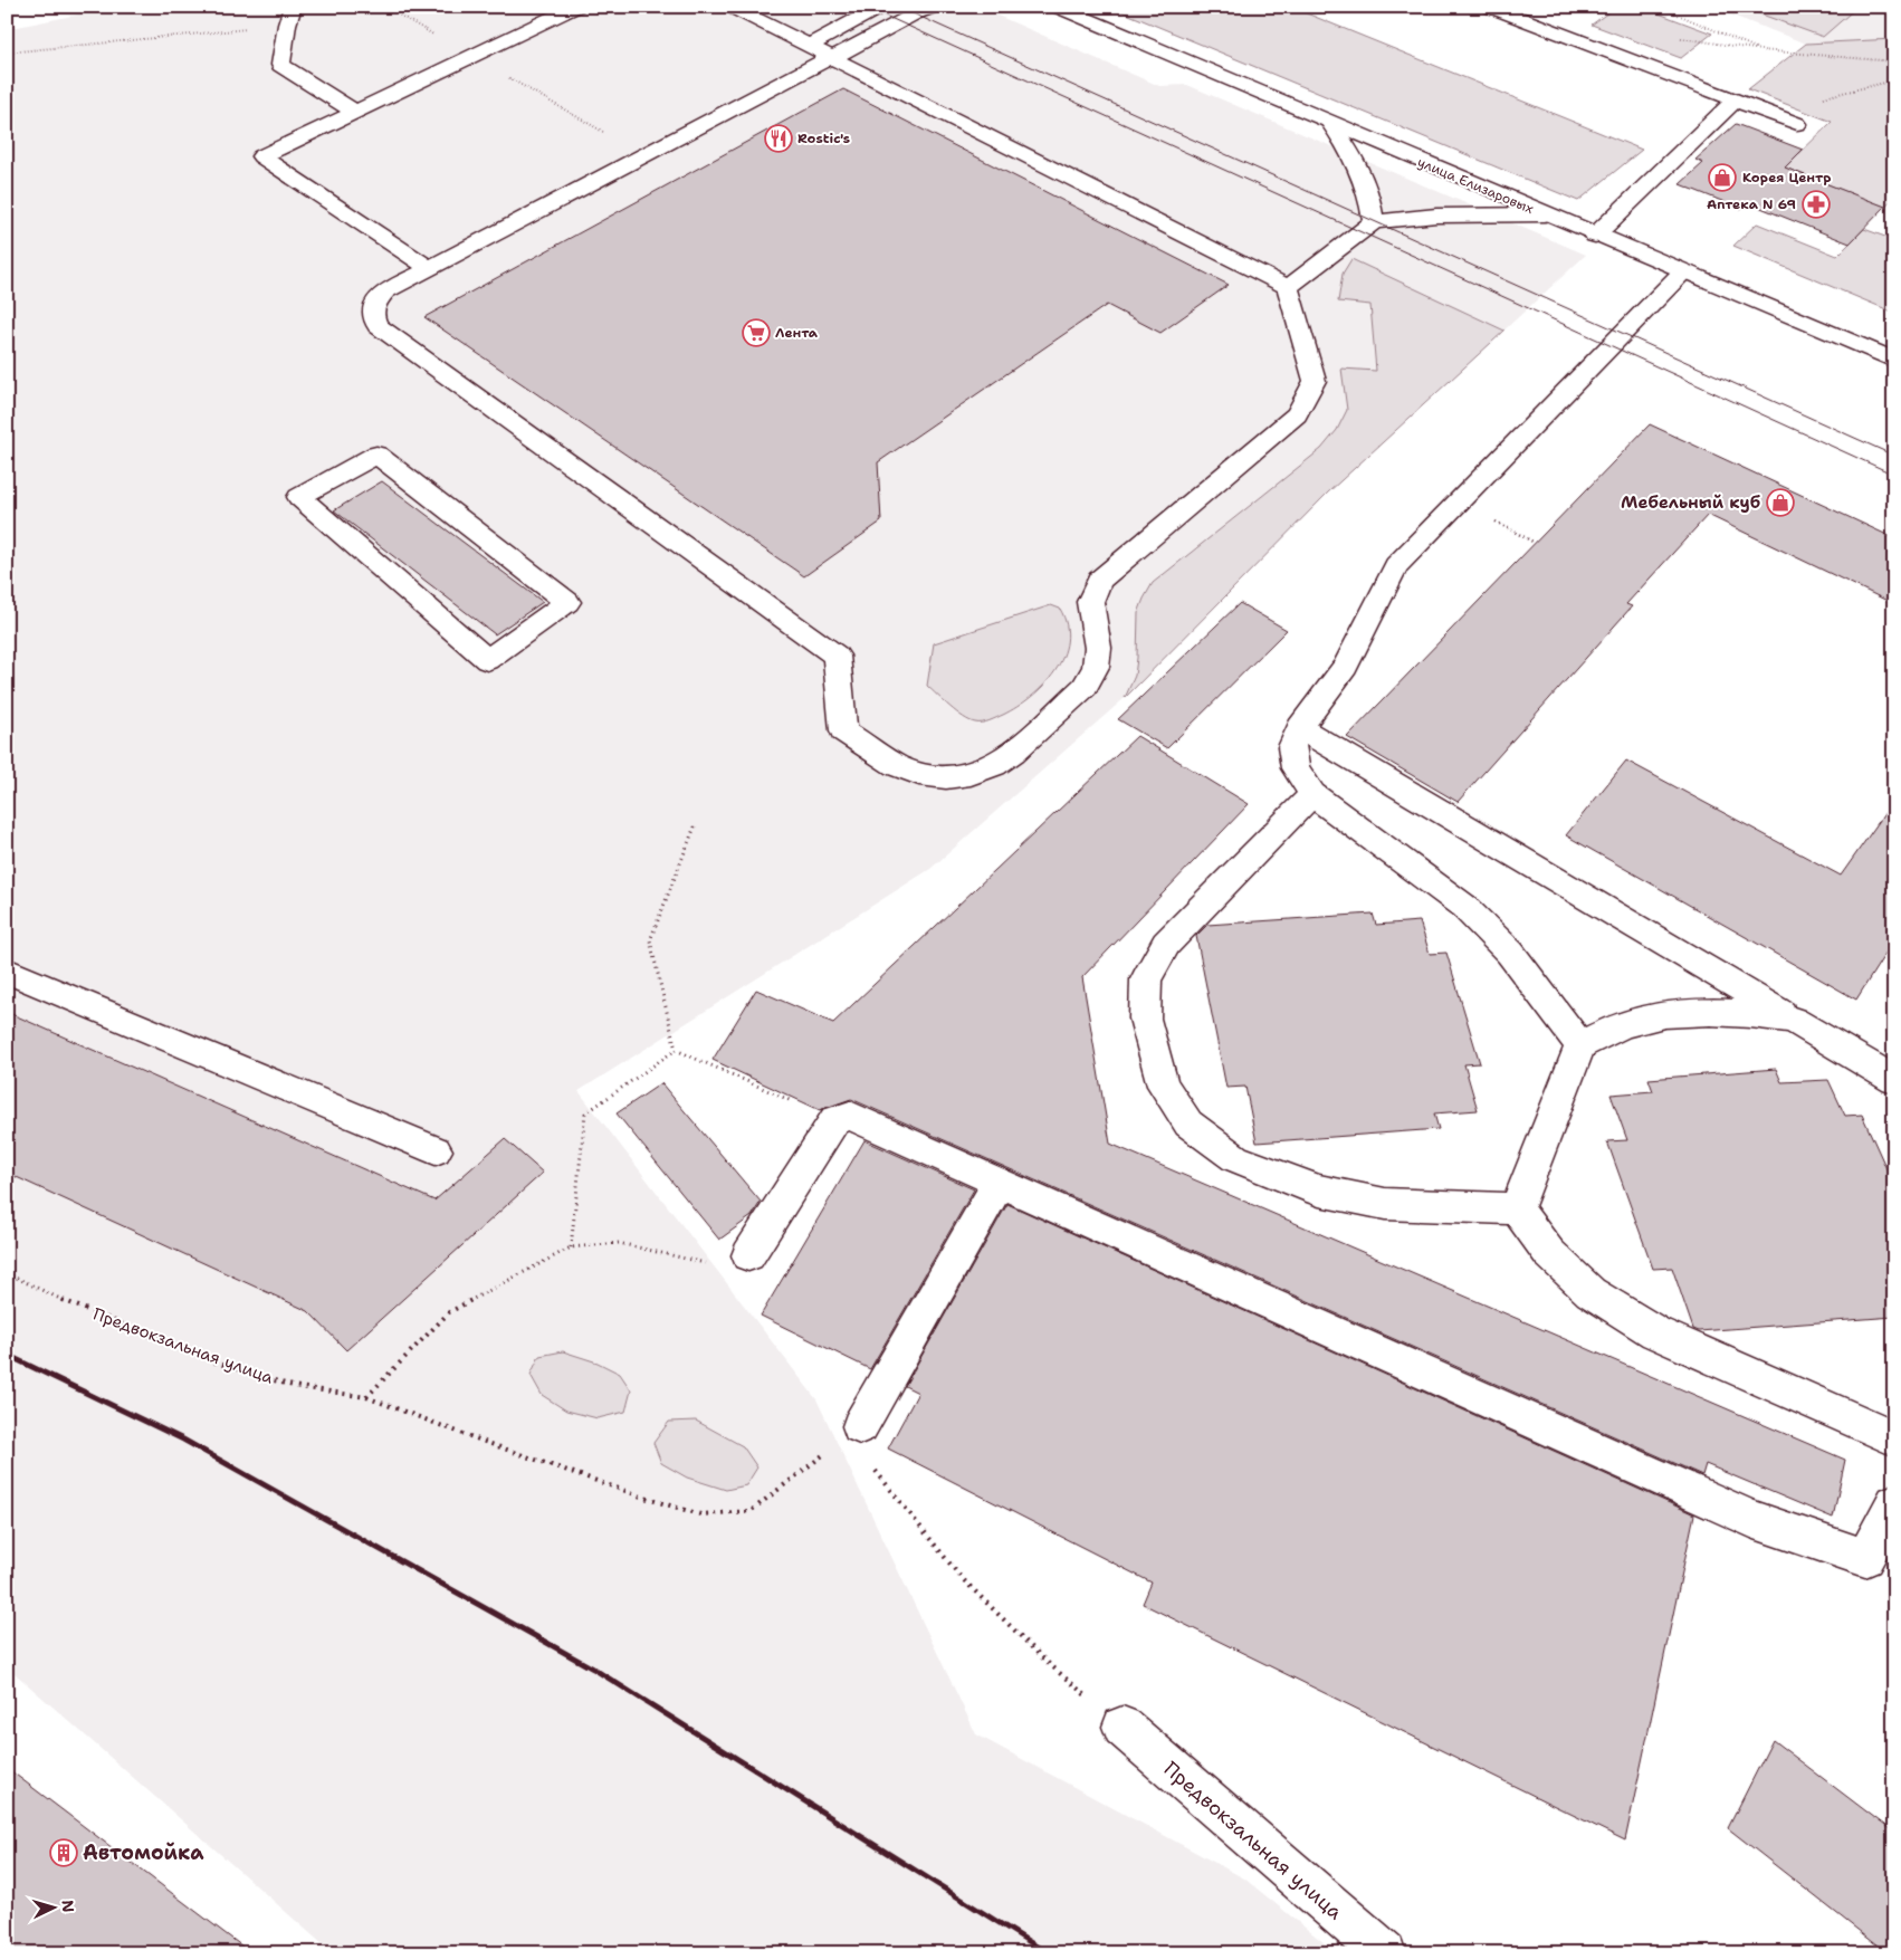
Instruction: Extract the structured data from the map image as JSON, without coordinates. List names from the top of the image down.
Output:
{
  "streets": {
    "main road": ["улица Елизаровых", "Предвокзальная улица"]
  },
  "places": {
    "restaurant": ["Rostic's"],
    "shop": ["Корея Центр", "Мебельный куб"],
    "pharmacy": ["Аптека N 69"],
    "supermarket": ["Лента"],
    "building": ["Автомойка"]
  },
  "north": "right"
}
